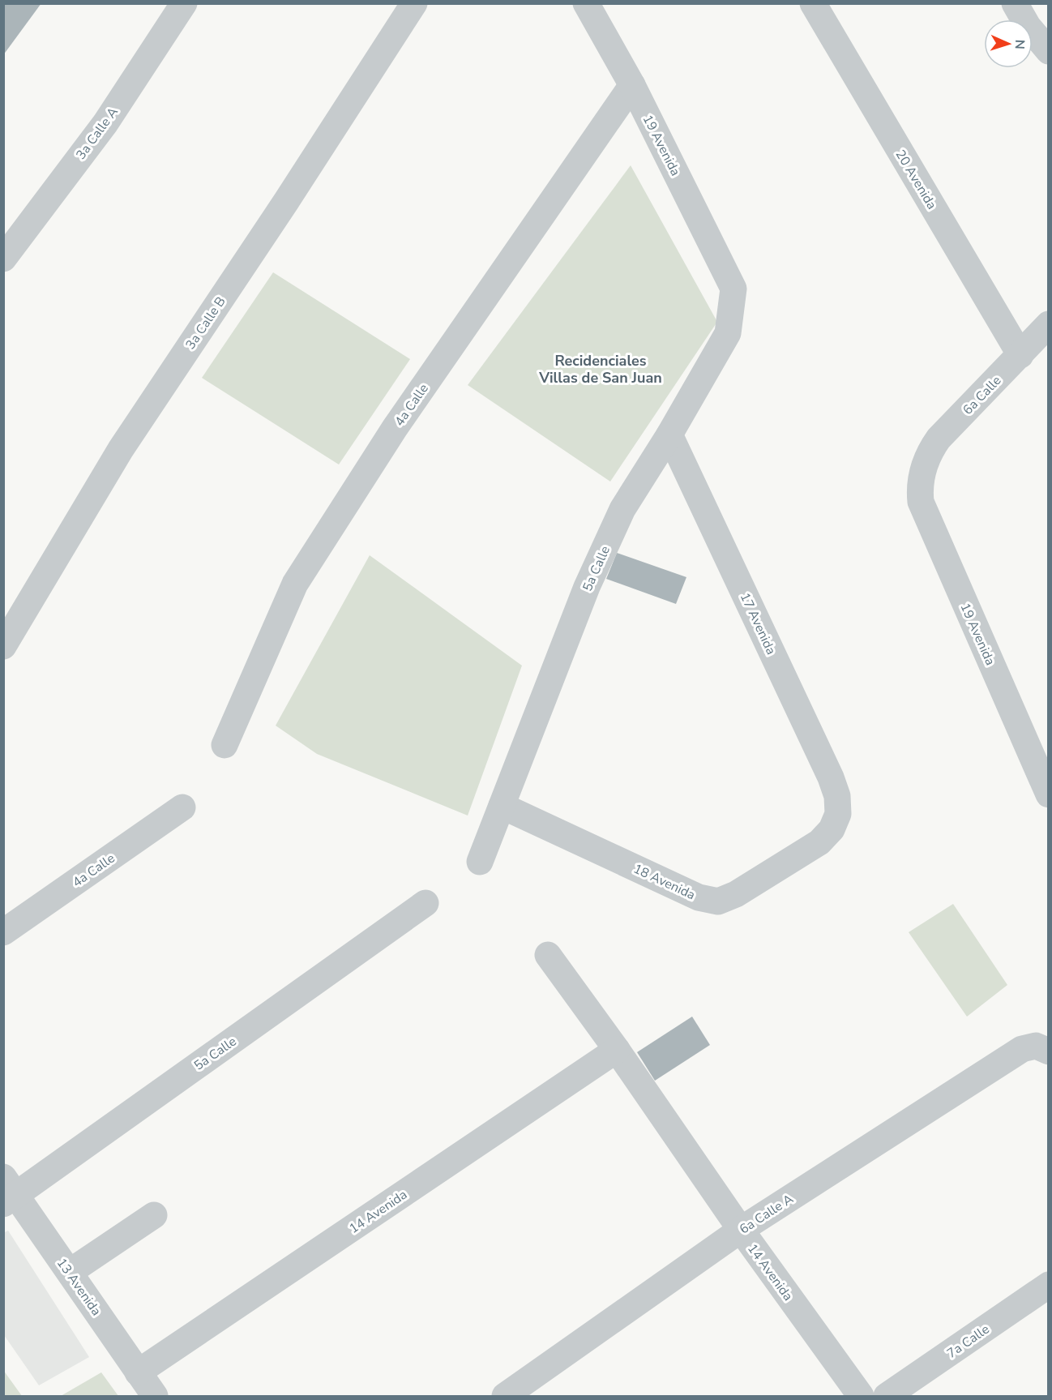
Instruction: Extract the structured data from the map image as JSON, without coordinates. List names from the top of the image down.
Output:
{
  "streets": {
    "street": [
      "3a Calle A",
      "19 Avenida",
      "20 Avenida",
      "3a Calle B",
      "6a Calle",
      "4a Calle",
      "5a Calle",
      "17 Avenida",
      "18 Avenida",
      "14 Avenida",
      "6a Calle A",
      "13 Avenida",
      "7a Calle"
    ]
  },
  "crossings": [
    ["19 Avenida", "6a Calle"],
    ["19 Avenida", "4a Calle"],
    ["19 Avenida", "5a Calle"],
    ["20 Avenida", "6a Calle"],
    ["5a Calle", "17 Avenida"],
    ["5a Calle", "18 Avenida"],
    ["5a Calle", "13 Avenida"],
    ["17 Avenida", "18 Avenida"],
    ["14 Avenida", "6a Calle A"],
    ["14 Avenida", "13 Avenida"]
  ],
  "districts": ["Recidenciales Villas de San Juan"],
  "north": "right"
}
